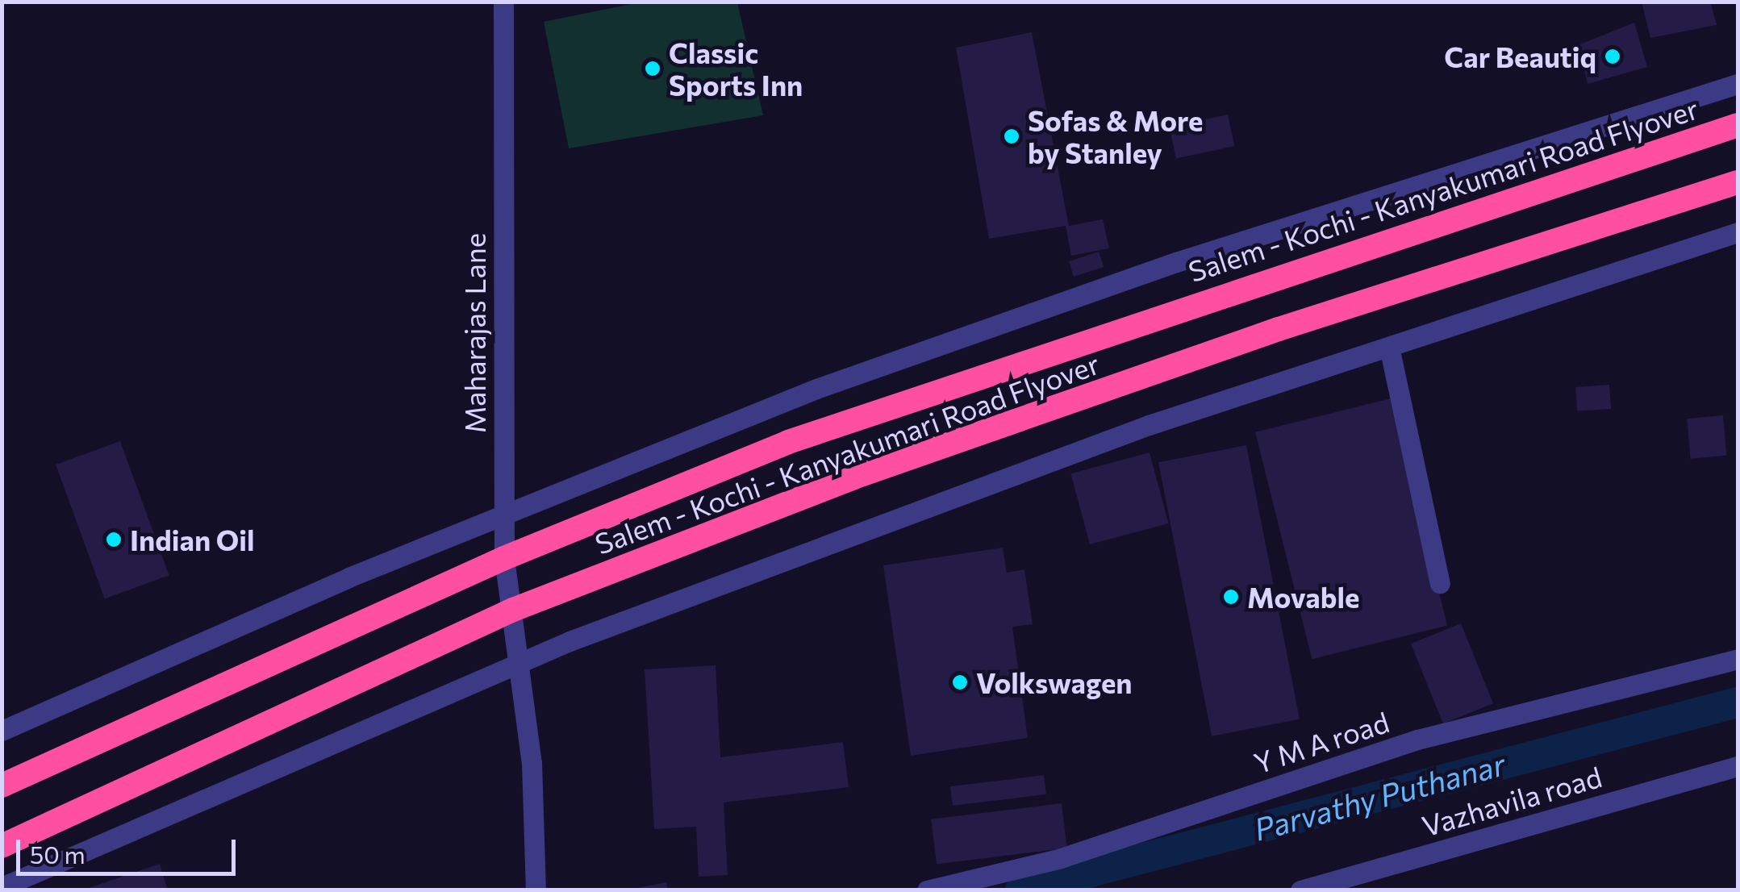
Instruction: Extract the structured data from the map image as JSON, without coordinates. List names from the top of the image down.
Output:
{
  "streets": {
    "highway": ["Salem - Kochi - Kanyakumari Road Flyover"],
    "street": ["Maharajas Lane", "Y M A road", "Vazhavila road"]
  },
  "crossings": [
    ["Salem - Kochi - Kanyakumari Road Flyover", "Maharajas Lane"]
  ],
  "water": ["Parvathy Puthanar"],
  "places": [
    "Car Beautiq",
    "Classic Sports Inn",
    "Sofas & More by Stanley",
    "Indian Oil",
    "Movable",
    "Volkswagen"
  ],
  "scale_bar": "50 m"
}
